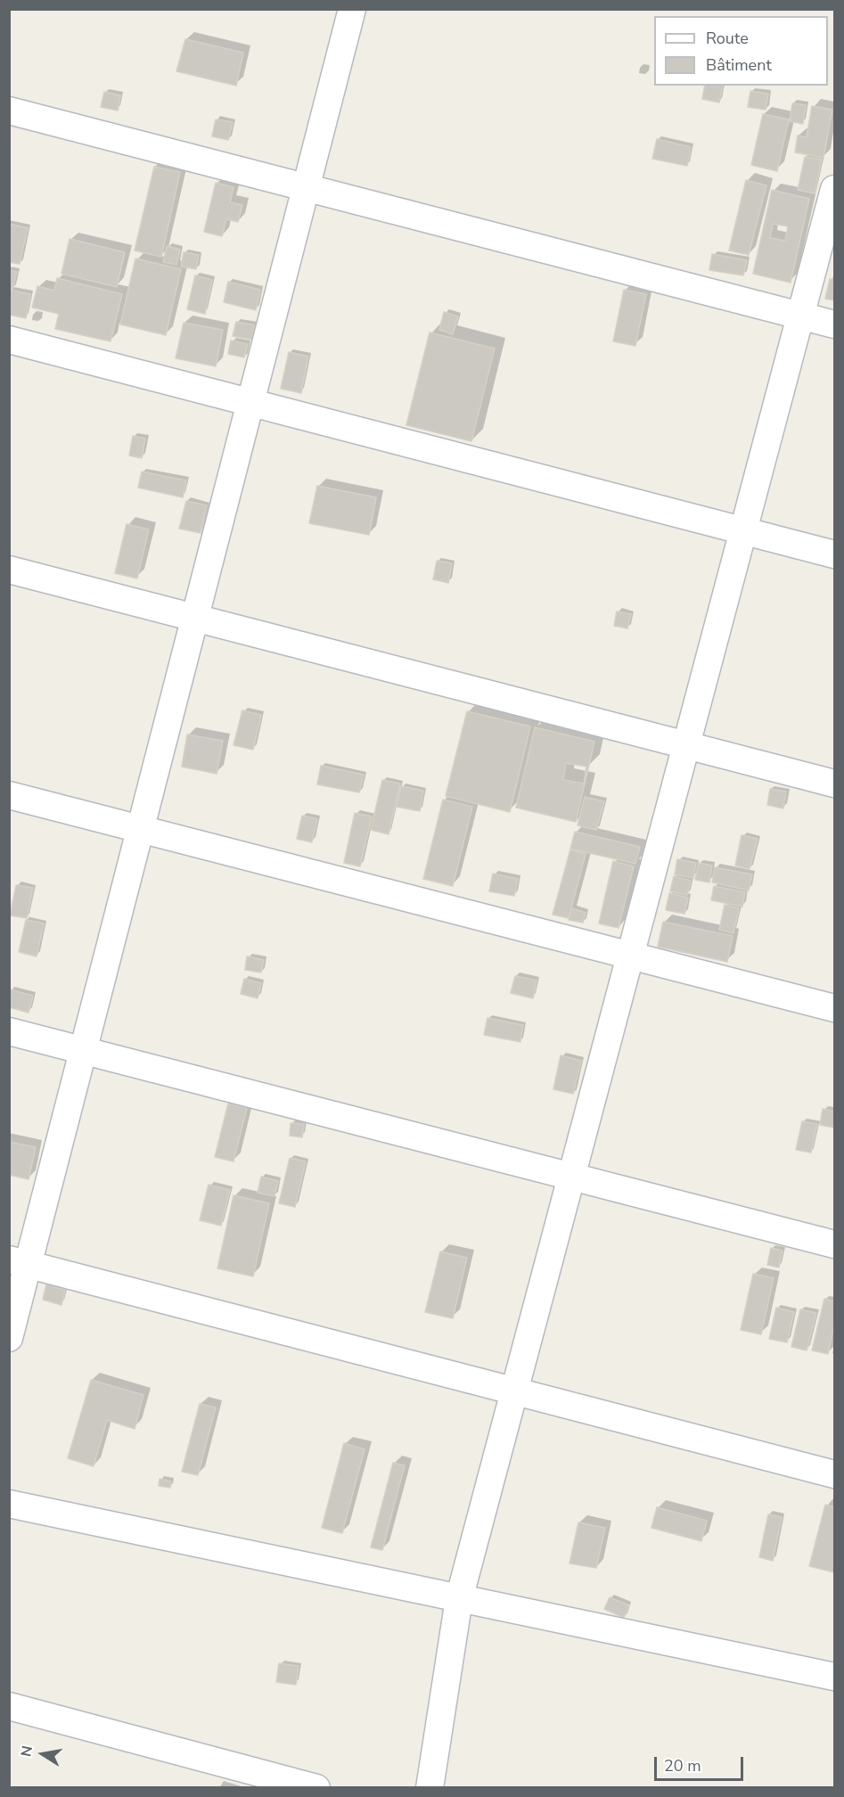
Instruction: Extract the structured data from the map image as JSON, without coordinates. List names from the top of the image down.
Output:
{
  "legend": ["Route", "Bâtiment"],
  "scale_bar": "20 m",
  "north": "left"
}
